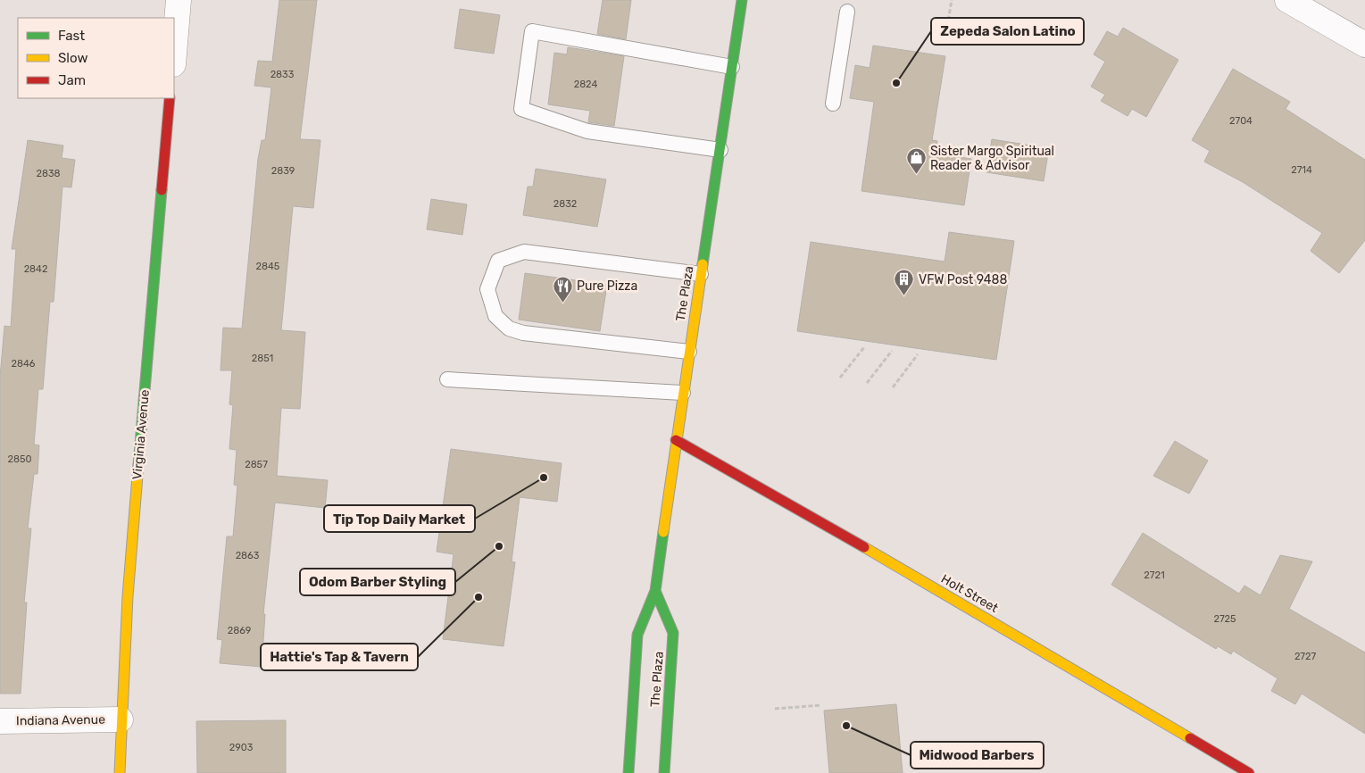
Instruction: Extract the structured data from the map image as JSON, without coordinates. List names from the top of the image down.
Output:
{
  "streets": {
    "street": [
      "The Plaza",
      "Virginia Avenue",
      "Holt Street",
      "Indiana Avenue"
    ]
  },
  "crossings": [
    ["The Plaza", "Holt Street"],
    ["Virginia Avenue", "Indiana Avenue"]
  ],
  "places": {
    "other": [
      "Zepeda Salon Latino",
      "Tip Top Daily Market",
      "Odom Barber Styling",
      "Hattie's Tap & Tavern",
      "Midwood Barbers"
    ],
    "shop": ["Sister Margo Spiritual Reader & Advisor"],
    "building": ["VFW Post 9488"],
    "restaurant": ["Pure Pizza"]
  },
  "house_numbers": [
    "2833",
    "2824",
    "2704",
    "2714",
    "2839",
    "2838",
    "2832",
    "2845",
    "2842",
    "2851",
    "2846",
    "2850",
    "2857",
    "2863",
    "2721",
    "2725",
    "2869",
    "2727",
    "2903"
  ],
  "legend": ["Fast", "Slow", "Jam"]
}
